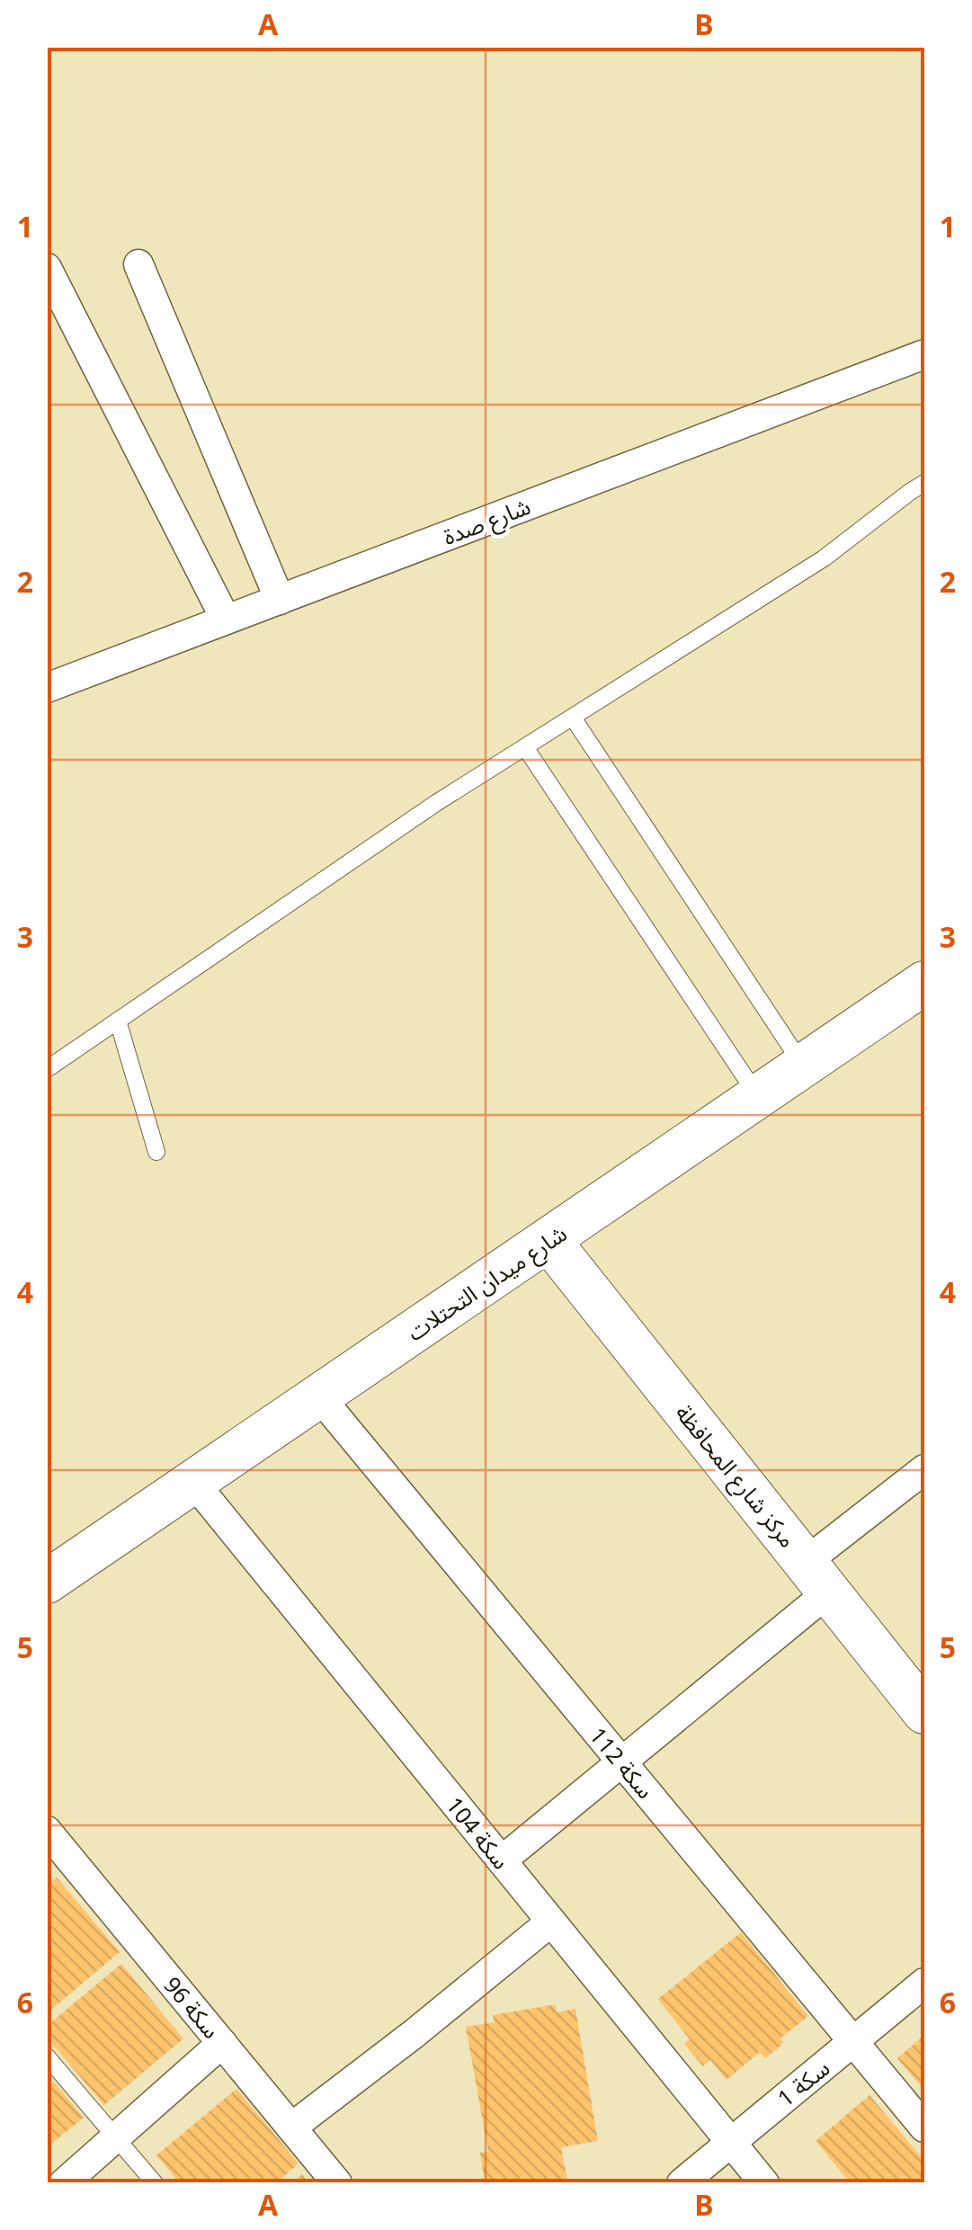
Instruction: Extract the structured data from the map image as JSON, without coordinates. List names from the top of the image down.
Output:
{
  "streets": {
    "street": [
      "شارع صدة",
      "شارع ميدان التحتلات",
      "مركز شارع المحافظة",
      "سكة 112",
      "سكة 104",
      "سكة 96",
      "سكة 1"
    ]
  },
  "crossings": [
    ["شارع ميدان التحتلات", "مركز شارع المحافظة"],
    ["شارع ميدان التحتلات", "سكة 112"],
    ["شارع ميدان التحتلات", "سكة 104"],
    ["سكة 112", "سكة 1"],
    ["سكة 104", "سكة 1"]
  ],
  "grid": {
    "columns": ["A", "B"],
    "rows": [
      "1",
      "2",
      "3",
      "4",
      "5",
      "6"
    ]
  }
}
